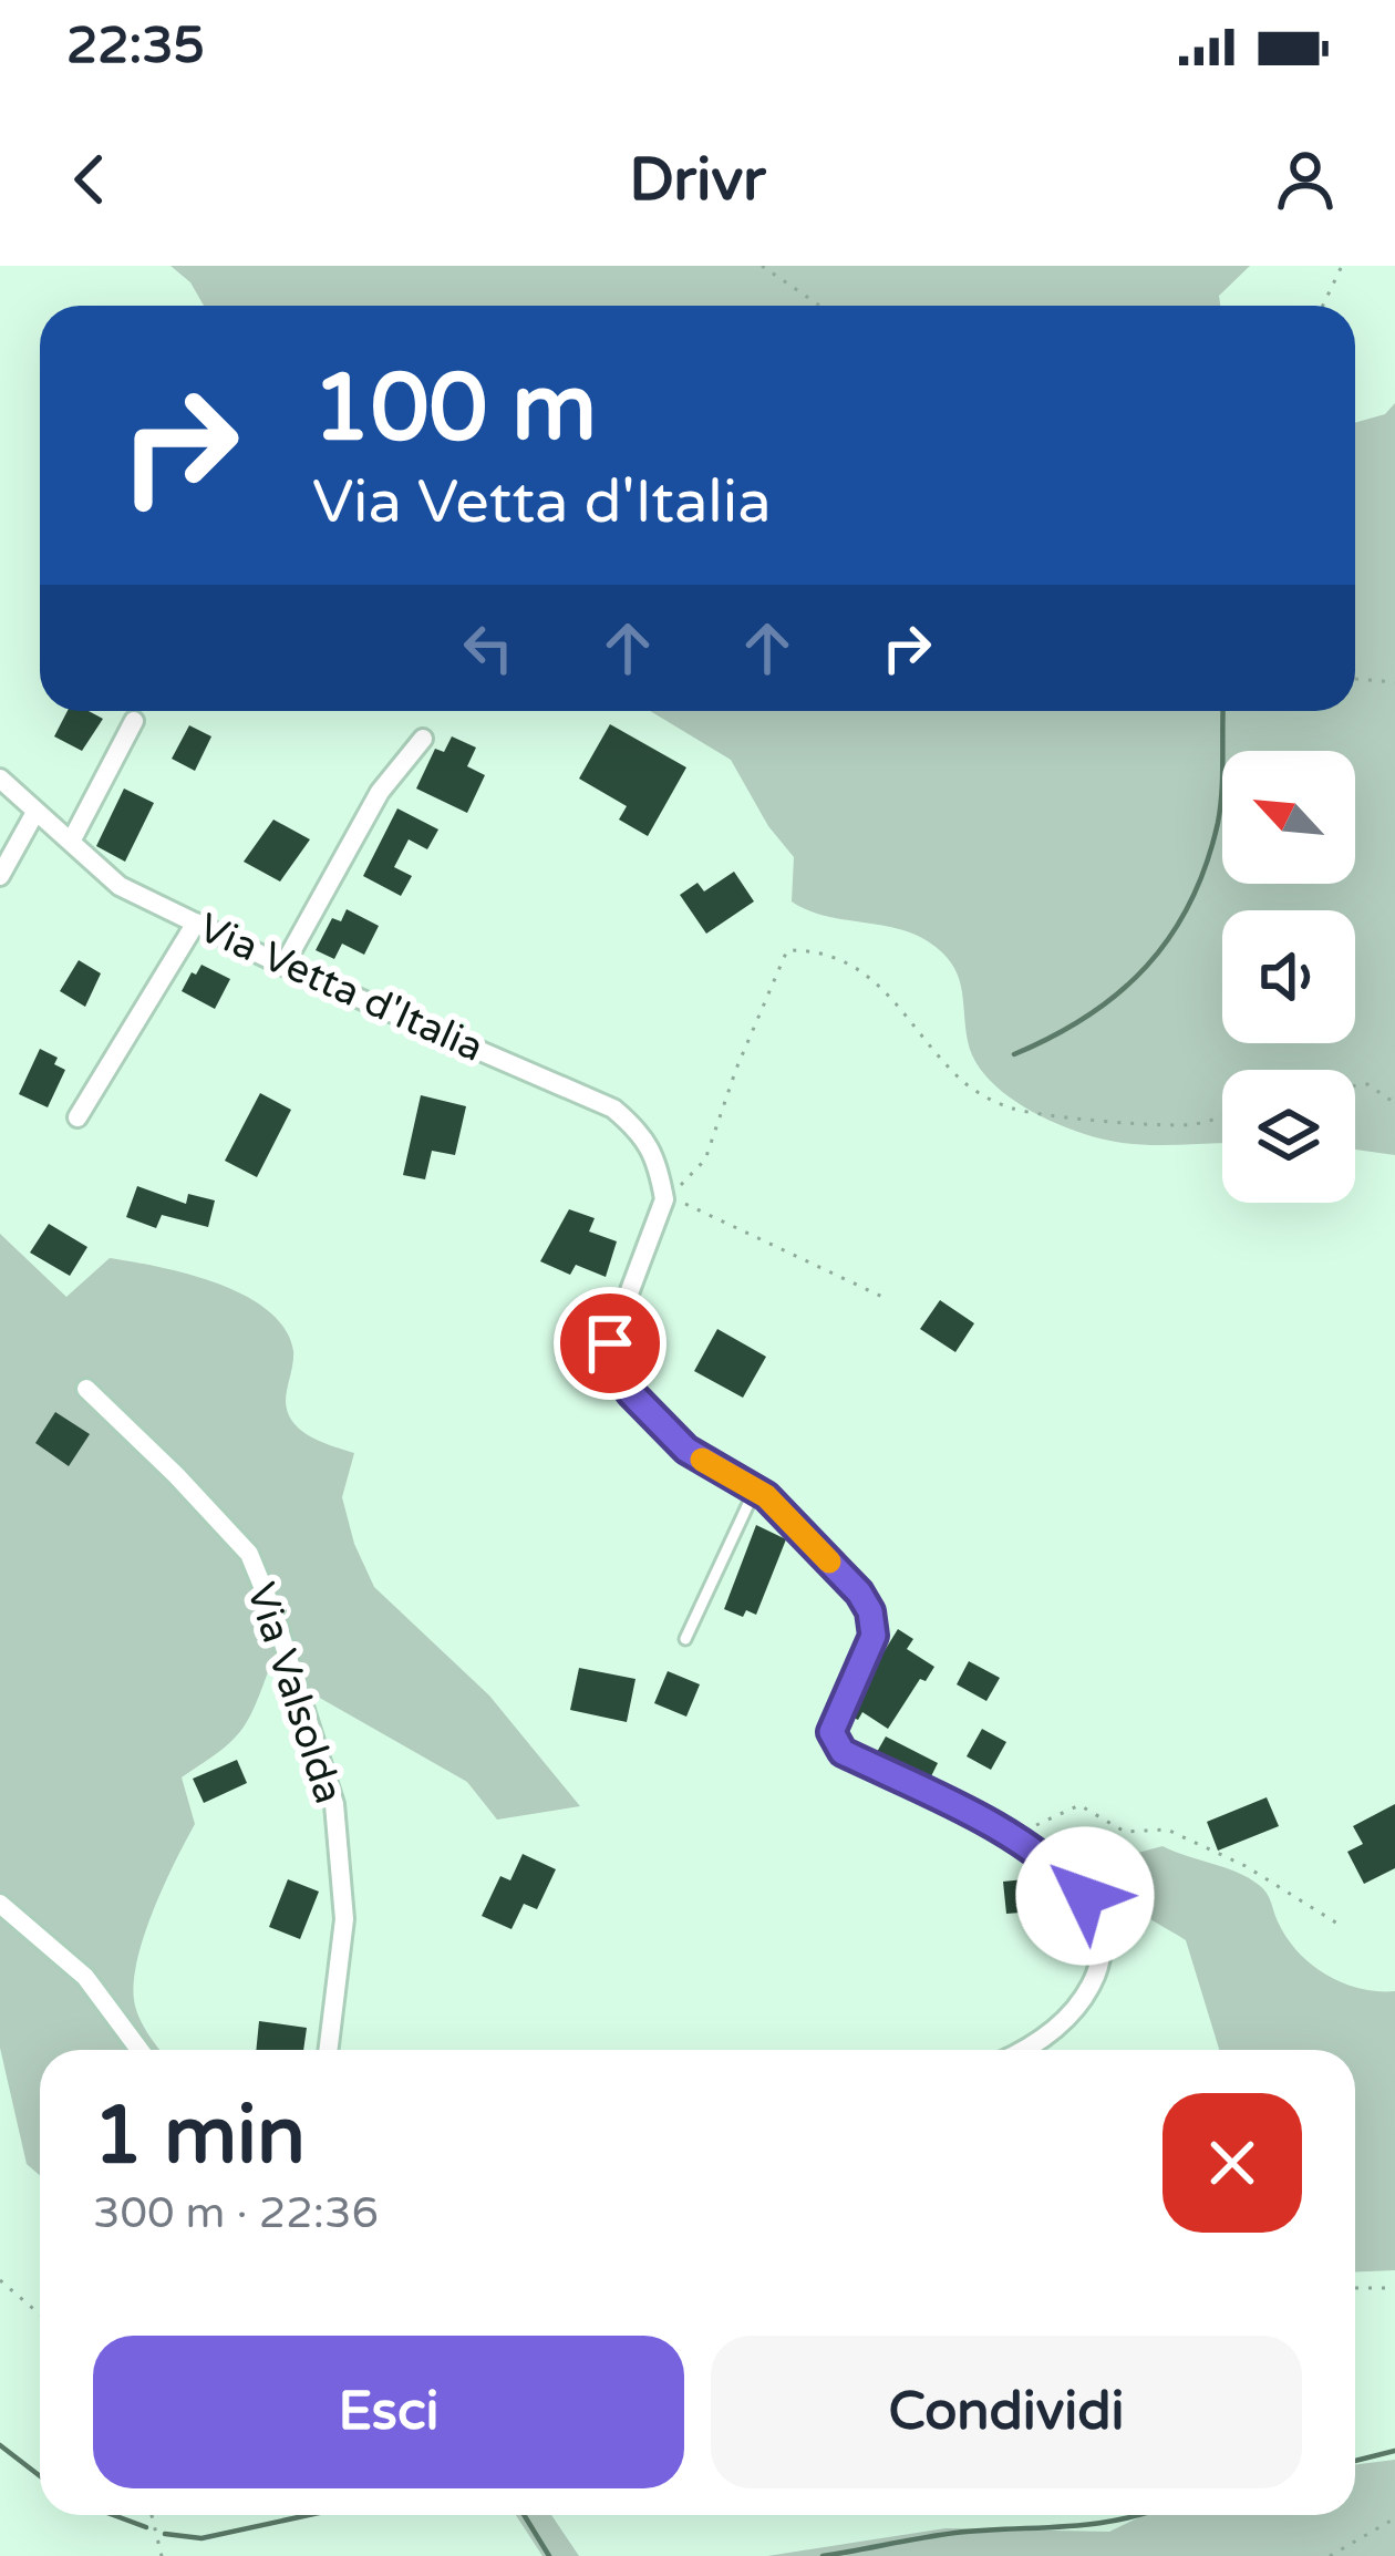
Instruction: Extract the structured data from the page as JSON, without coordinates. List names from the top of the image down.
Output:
{
  "streets": {
    "street": ["Via Vetta d'Italia", "Via Valsolda"]
  },
  "north": "top left",
  "page": {
    "status": "22:35",
    "header": "Drivr",
    "turn": ["100 m", "Via Vetta d'Italia"],
    "heading": ["1 min", "300 m · 22:36"],
    "buttons": ["Esci", "Condividi"]
  }
}
